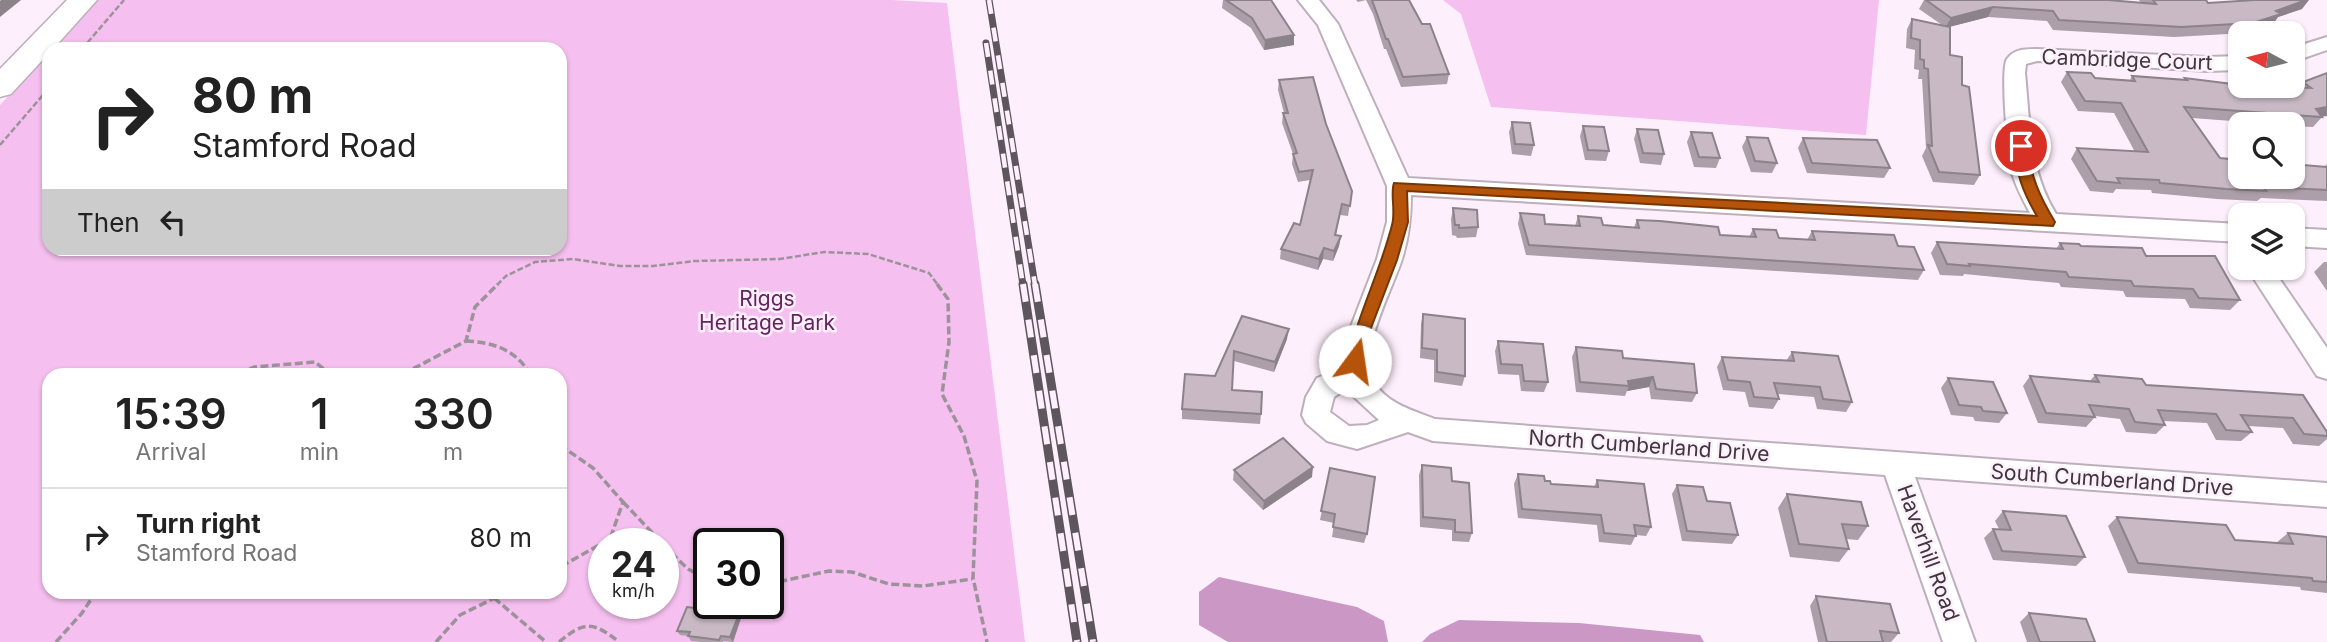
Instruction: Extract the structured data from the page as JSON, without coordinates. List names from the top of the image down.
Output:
{
  "streets": {
    "street": [
      "Cambridge Court",
      "North Cumberland Drive",
      "South Cumberland Drive",
      "Haverhill Road"
    ]
  },
  "crossings": [
    ["North Cumberland Drive", "South Cumberland Drive"],
    ["North Cumberland Drive", "Haverhill Road"],
    ["South Cumberland Drive", "Haverhill Road"]
  ],
  "parks": ["Riggs Heritage Park"],
  "north": "left",
  "page": {
    "turn": ["80 m", "Stamford Road"],
    "then": "Then",
    "eta": [
      "15:39",
      "Arrival",
      "1",
      "min",
      "330",
      "m"
    ],
    "list": [
      {
        "name": "Turn right",
        "note": "Stamford Road",
        "value": "80 m"
      }
    ],
    "speed": "24 km/h",
    "limit": "30"
  }
}
